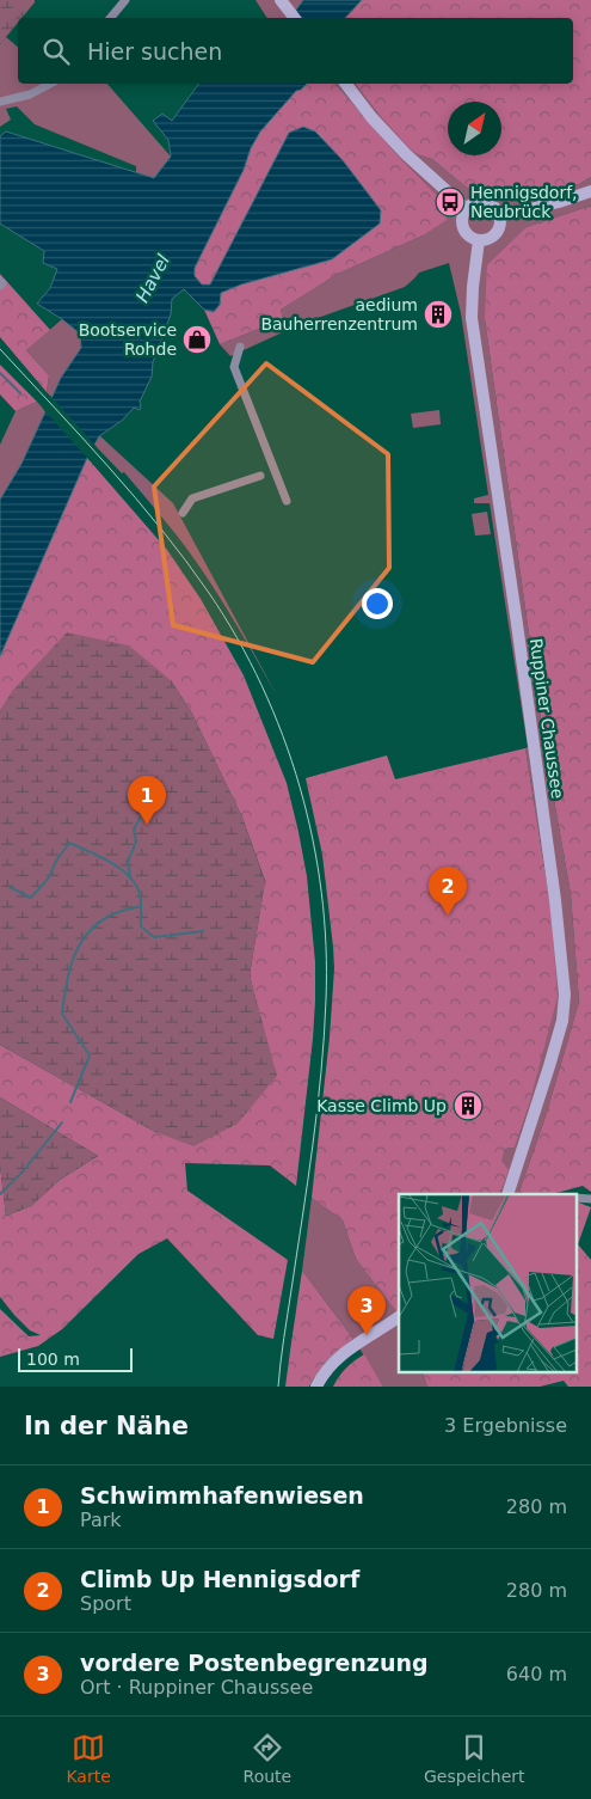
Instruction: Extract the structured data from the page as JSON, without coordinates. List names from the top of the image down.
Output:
{
  "streets": {
    "main road": ["Ruppiner Chaussee"]
  },
  "water": ["Havel"],
  "places": {
    "bus stop": ["Hennigsdorf, Neubrück"],
    "building": ["aedium Bauherrenzentrum", "Kasse Climb Up"],
    "shop": ["Bootservice Rohde"]
  },
  "scale_bar": "100 m",
  "north": "top right",
  "page": {
    "search": "Hier suchen",
    "pins": ["1", "2", "3"],
    "scale": "100 m",
    "heading": ["In der Nähe", "3 Ergebnisse"],
    "list": [
      {
        "mark": "1",
        "name": "Schwimmhafenwiesen",
        "note": "Park",
        "value": "280 m"
      },
      {
        "mark": "2",
        "name": "Climb Up Hennigsdorf",
        "note": "Sport",
        "value": "280 m"
      },
      {
        "mark": "3",
        "name": "vordere Postenbegrenzung",
        "note": "Ort · Ruppiner Chaussee",
        "value": "640 m"
      }
    ],
    "nav": ["Karte", "Route", "Gespeichert"]
  }
}
